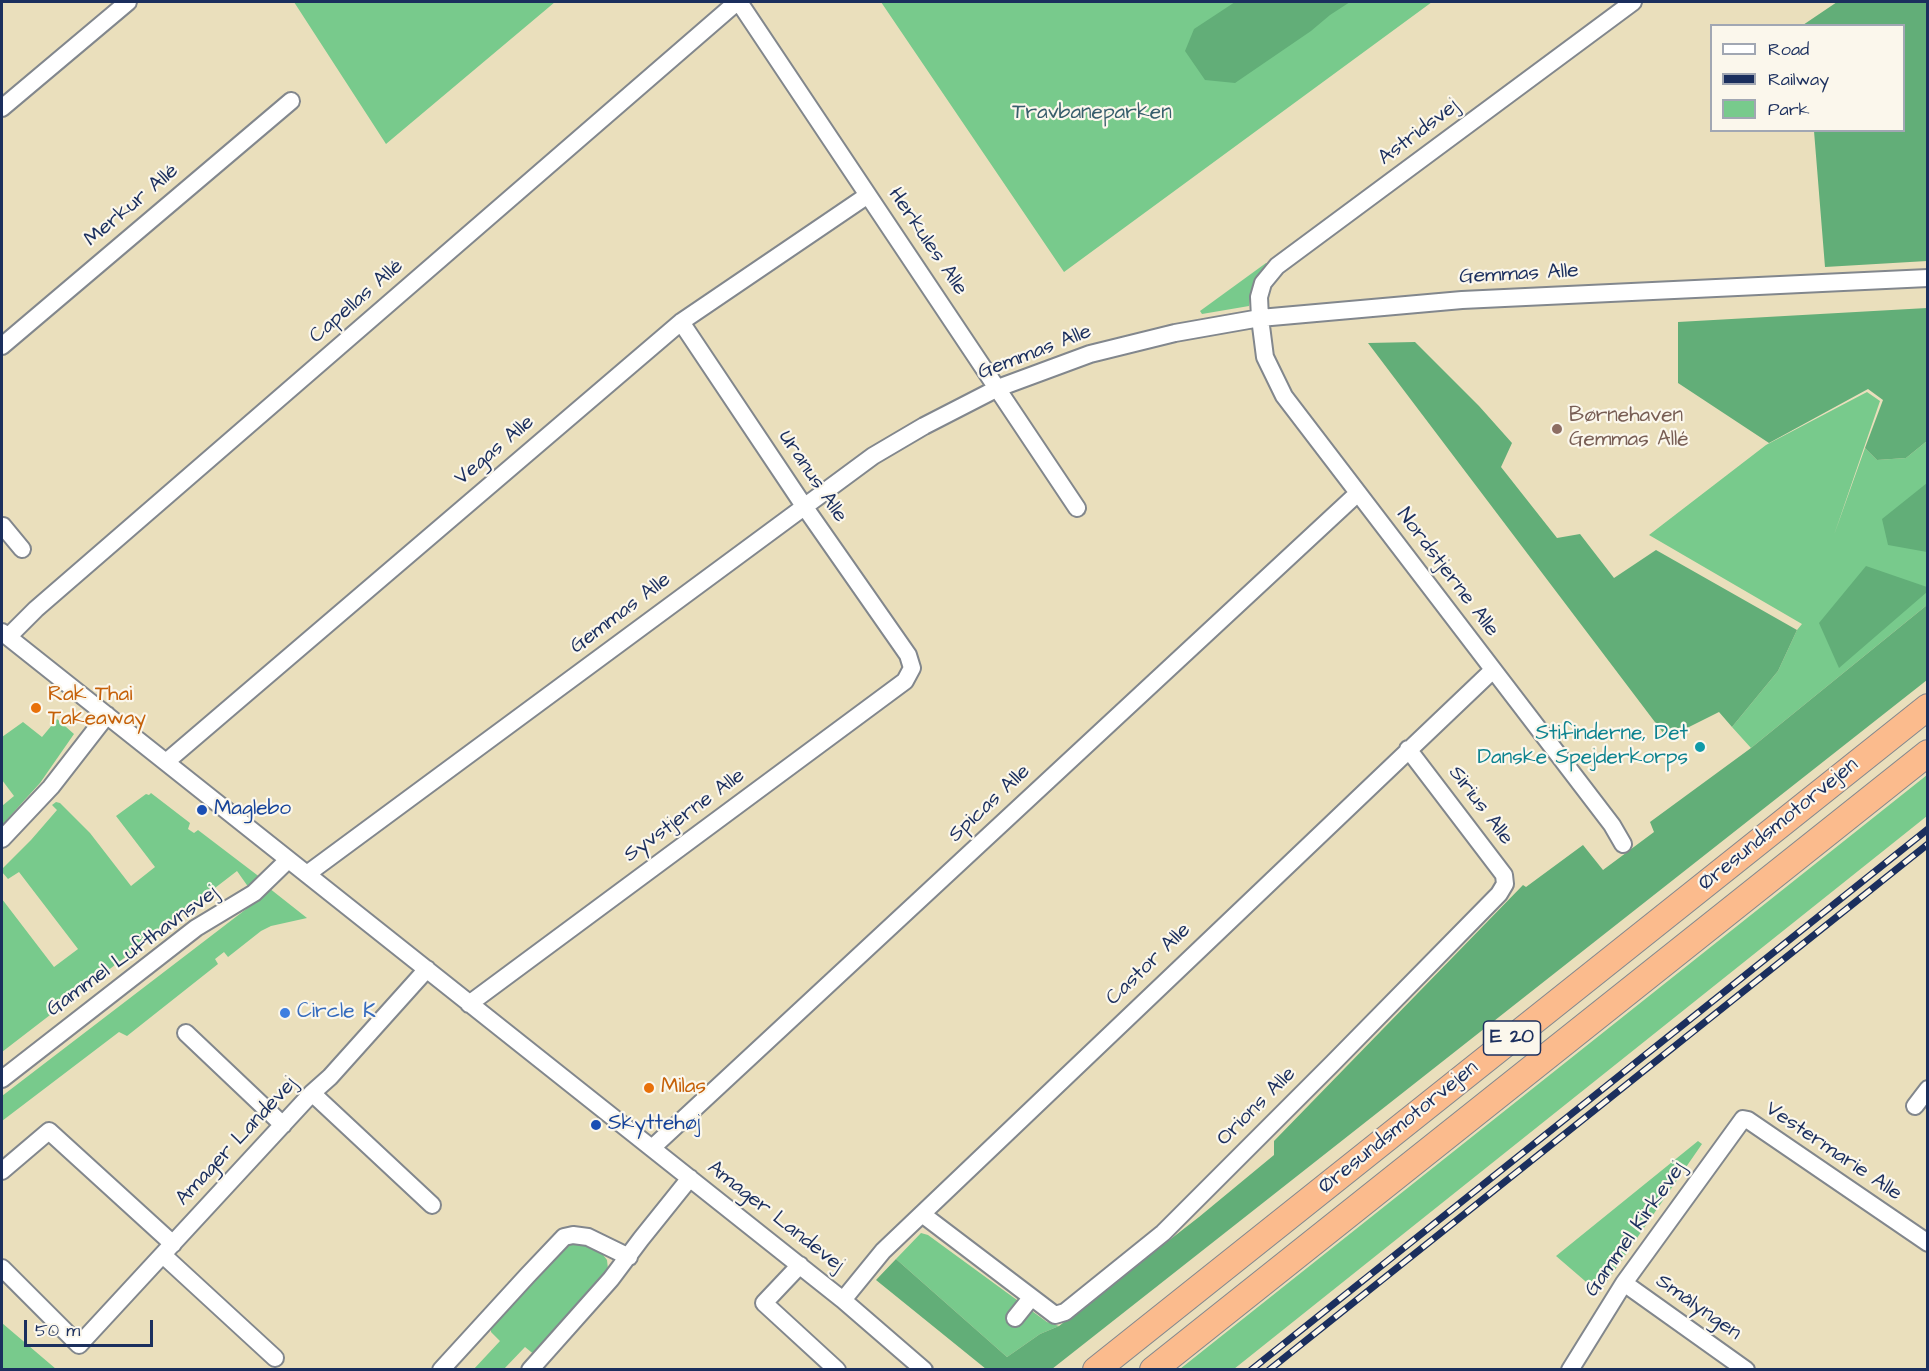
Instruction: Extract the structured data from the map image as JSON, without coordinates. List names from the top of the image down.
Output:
{
  "streets": {
    "highway": ["Øresundsmotorvejen", "E 20"],
    "street": [
      "Astridsvej",
      "Merkur Allé",
      "Herkules Alle",
      "Gemmas Alle",
      "Capellas Allé",
      "Vegas Alle",
      "Uranus Alle",
      "Nordstjerne Alle",
      "Spicas Alle",
      "Sirius Alle",
      "Syvstjerne Alle",
      "Gammel Lufthavnsvej",
      "Castor Alle",
      "Orions Alle",
      "Amager Landevej",
      "Vestermarie Alle",
      "Gammel Kirkevej",
      "Smålyngen"
    ]
  },
  "crossings": [
    ["Astridsvej", "Gemmas Alle"],
    ["Astridsvej", "Nordstjerne Alle"],
    ["Herkules Alle", "Gemmas Alle"],
    ["Herkules Alle", "Capellas Allé"],
    ["Herkules Alle", "Vegas Alle"],
    ["Gemmas Alle", "Uranus Alle"],
    ["Gemmas Alle", "Nordstjerne Alle"],
    ["Gemmas Alle", "Amager Landevej"],
    ["Capellas Allé", "Amager Landevej"],
    ["Vegas Alle", "Uranus Alle"],
    ["Vegas Alle", "Amager Landevej"],
    ["Uranus Alle", "Syvstjerne Alle"],
    ["Nordstjerne Alle", "Spicas Alle"],
    ["Nordstjerne Alle", "Castor Alle"],
    ["Spicas Alle", "Amager Landevej"],
    ["Sirius Alle", "Castor Alle"],
    ["Sirius Alle", "Orions Alle"],
    ["Syvstjerne Alle", "Amager Landevej"],
    ["Gammel Lufthavnsvej", "Amager Landevej"],
    ["Castor Alle", "Orions Alle"],
    ["Castor Alle", "Amager Landevej"],
    ["Vestermarie Alle", "Gammel Kirkevej"],
    ["Gammel Kirkevej", "Smålyngen"]
  ],
  "parks": ["Travbaneparken"],
  "places": [
    "Børnehaven Gemmas Allé",
    "Rak Thai Takeaway",
    "Stifinderne, Det Danske Spejderkorps",
    "Maglebo",
    "Circle K",
    "Milas",
    "Skyttehøj"
  ],
  "legend": ["Road", "Railway", "Park"],
  "scale_bar": "50 m"
}
